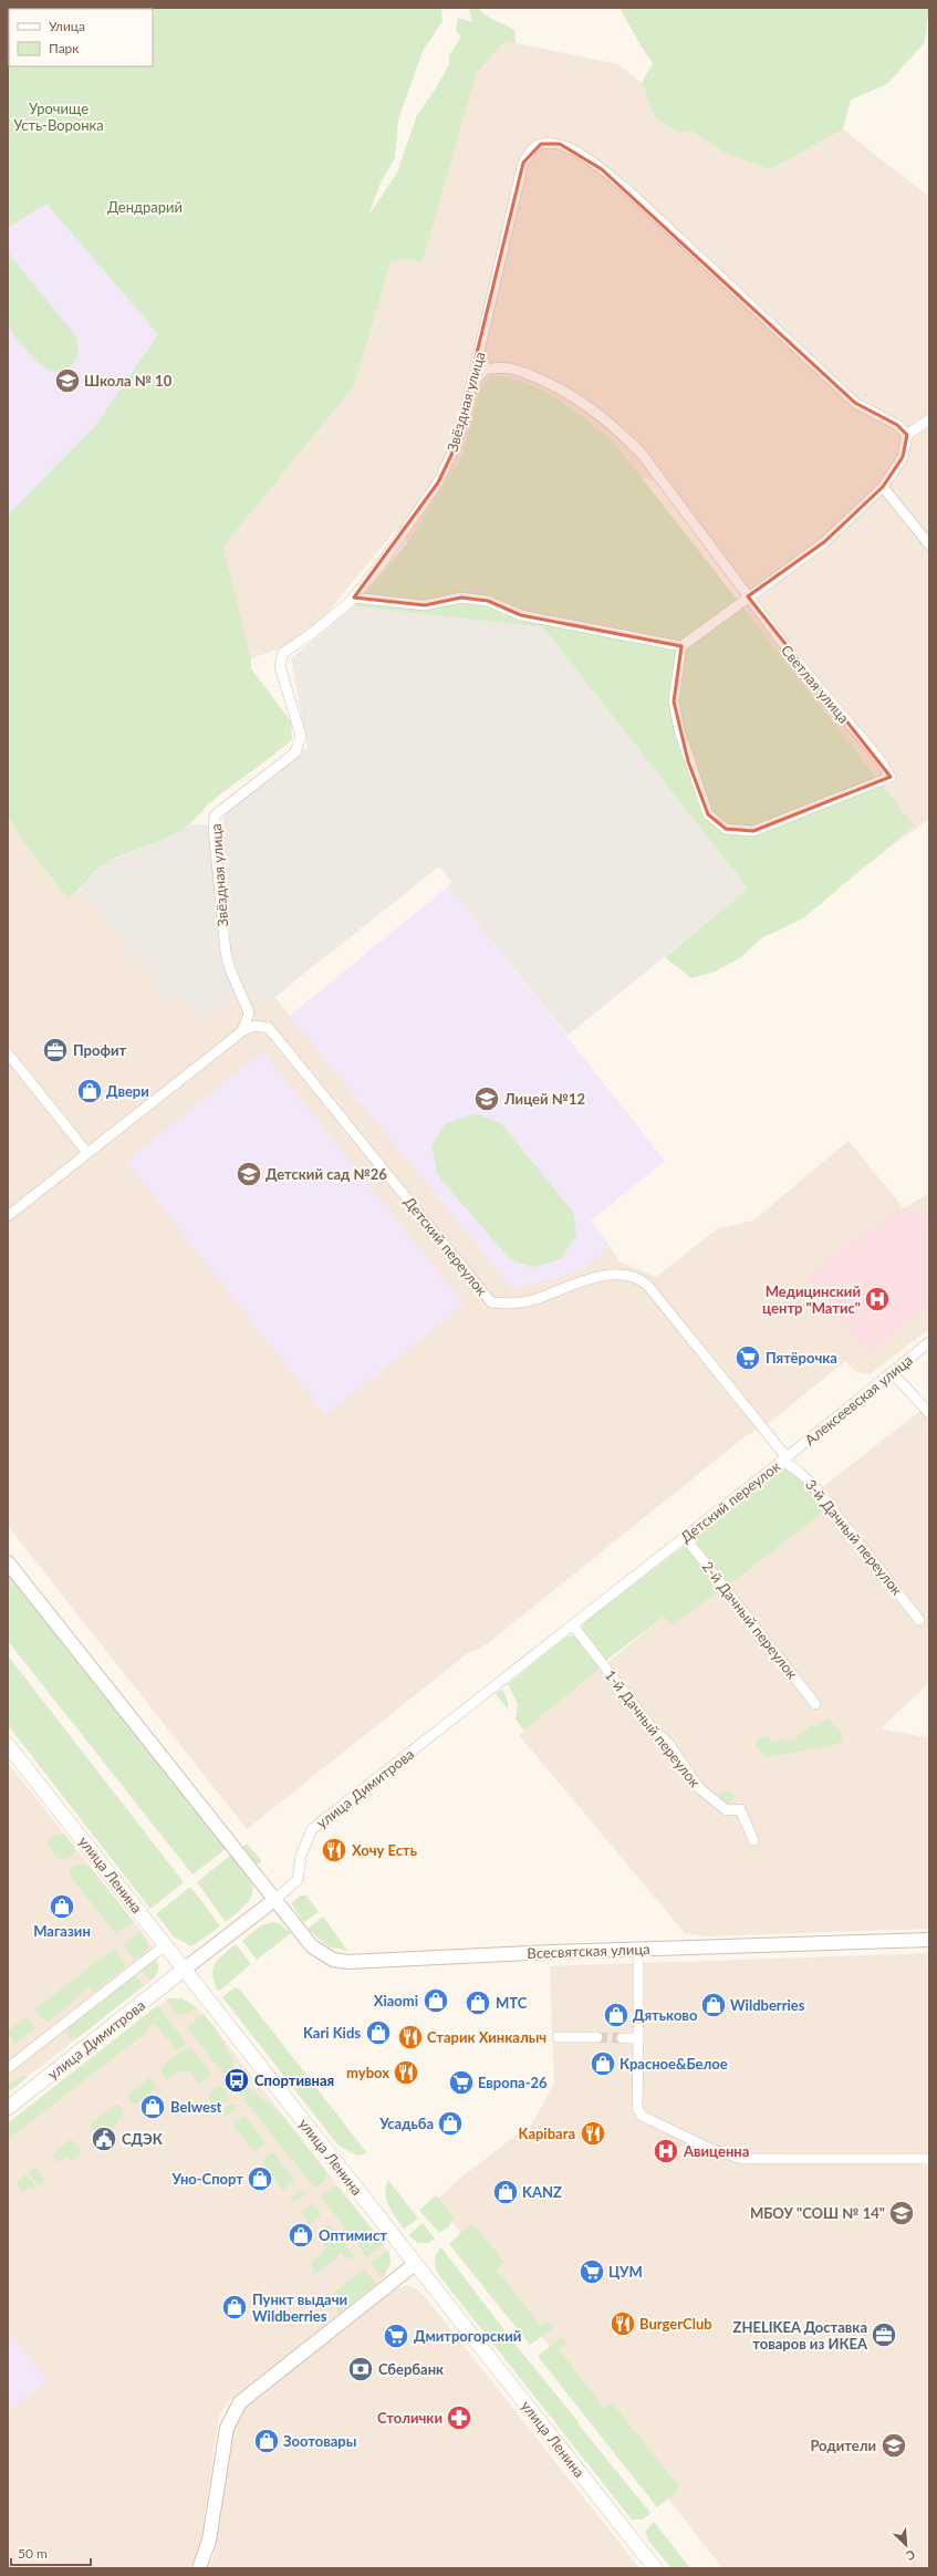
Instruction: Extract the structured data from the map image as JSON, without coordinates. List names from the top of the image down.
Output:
{
  "streets": {
    "main road": ["улица Димитрова", "улица Ленина"],
    "street": [
      "Звёздная улица",
      "Светлая улица",
      "Детский переулок",
      "Алексеевская улица",
      "3-й Дачный переулок",
      "2-й Дачный переулок",
      "1-й Дачный переулок",
      "Всесвятская улица"
    ]
  },
  "crossings": [
    ["Звёздная улица", "Светлая улица"],
    ["Звёздная улица", "Детский переулок"],
    ["Детский переулок", "Алексеевская улица"],
    ["Детский переулок", "3-й Дачный переулок"],
    ["Детский переулок", "2-й Дачный переулок"],
    ["Детский переулок", "1-й Дачный переулок"],
    ["Детский переулок", "улица Димитрова"],
    ["Алексеевская улица", "3-й Дачный переулок"],
    ["улица Димитрова", "улица Ленина"],
    ["улица Димитрова", "Всесвятская улица"]
  ],
  "parks": ["Урочище Усть-Воронка", "Дендрарий"],
  "places": {
    "school or university": [
      "Школа № 10",
      "Лицей №12",
      "Детский сад №26",
      "МБОУ \"СОШ № 14\"",
      "Родители"
    ],
    "office": ["Профит", "ZHELIKEA Доставка товаров из ИКЕА"],
    "shop": [
      "Двери",
      "Магазин",
      "Xiaomi",
      "МТС",
      "Wildberries",
      "Дятьково",
      "Kari Kids",
      "Красное&Белое",
      "Belwest",
      "Усадьба",
      "Уно-Спорт",
      "KANZ",
      "Оптимист",
      "Пункт выдачи Wildberries",
      "Зоотовары"
    ],
    "hospital": ["Медицинский центр \"Матис\"", "Авиценна"],
    "supermarket": [
      "Пятёрочка",
      "Европа-26",
      "ЦУМ",
      "Дмитрогорский"
    ],
    "restaurant": [
      "Хочу Есть",
      "Старик Хинкалыч",
      "mybox",
      "Kapibara",
      "BurgerClub"
    ],
    "bus stop": ["Спортивная"],
    "public building": ["СДЭК"],
    "bank": ["Сбербанк"],
    "pharmacy": ["Столички"]
  },
  "legend": ["Улица", "Парк"],
  "scale_bar": "50 m",
  "north": "bottom right"
}
